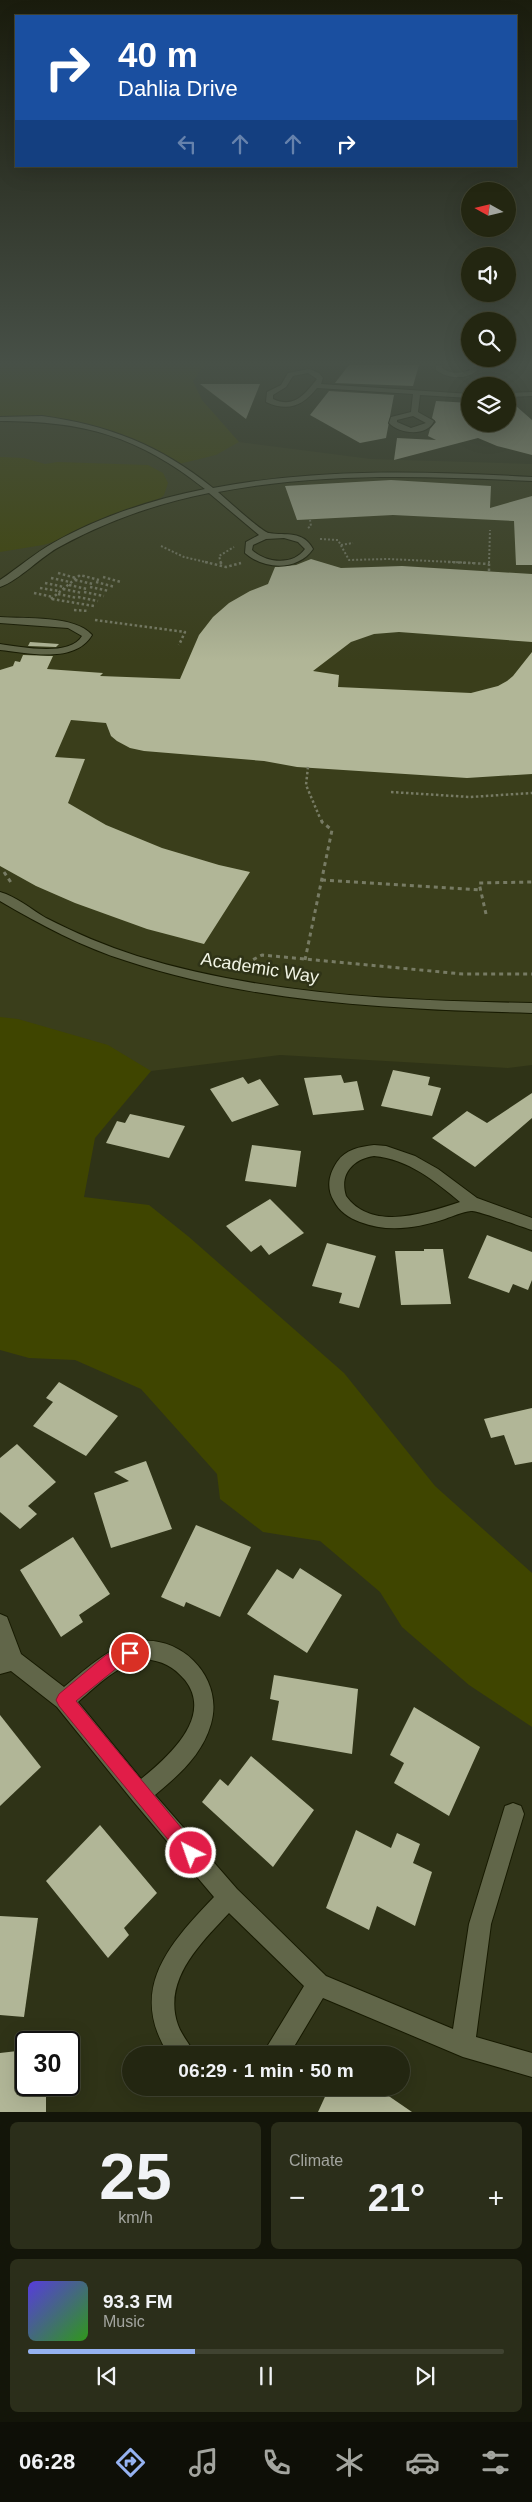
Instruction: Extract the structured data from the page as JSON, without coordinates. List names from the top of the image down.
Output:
{
  "streets": {
    "street": ["Academic Way"]
  },
  "north": "left",
  "page": {
    "turn": ["40 m", "Dahlia Drive"],
    "limit": "30",
    "trip": "06:29 · 1 min · 50 m",
    "tile": [
      ["25", "km/h"],
      "Climate"
    ],
    "heat": ["−", "21°", "+"],
    "song": ["93.3 FM", "Music"],
    "tabs": "06:28"
  }
}
